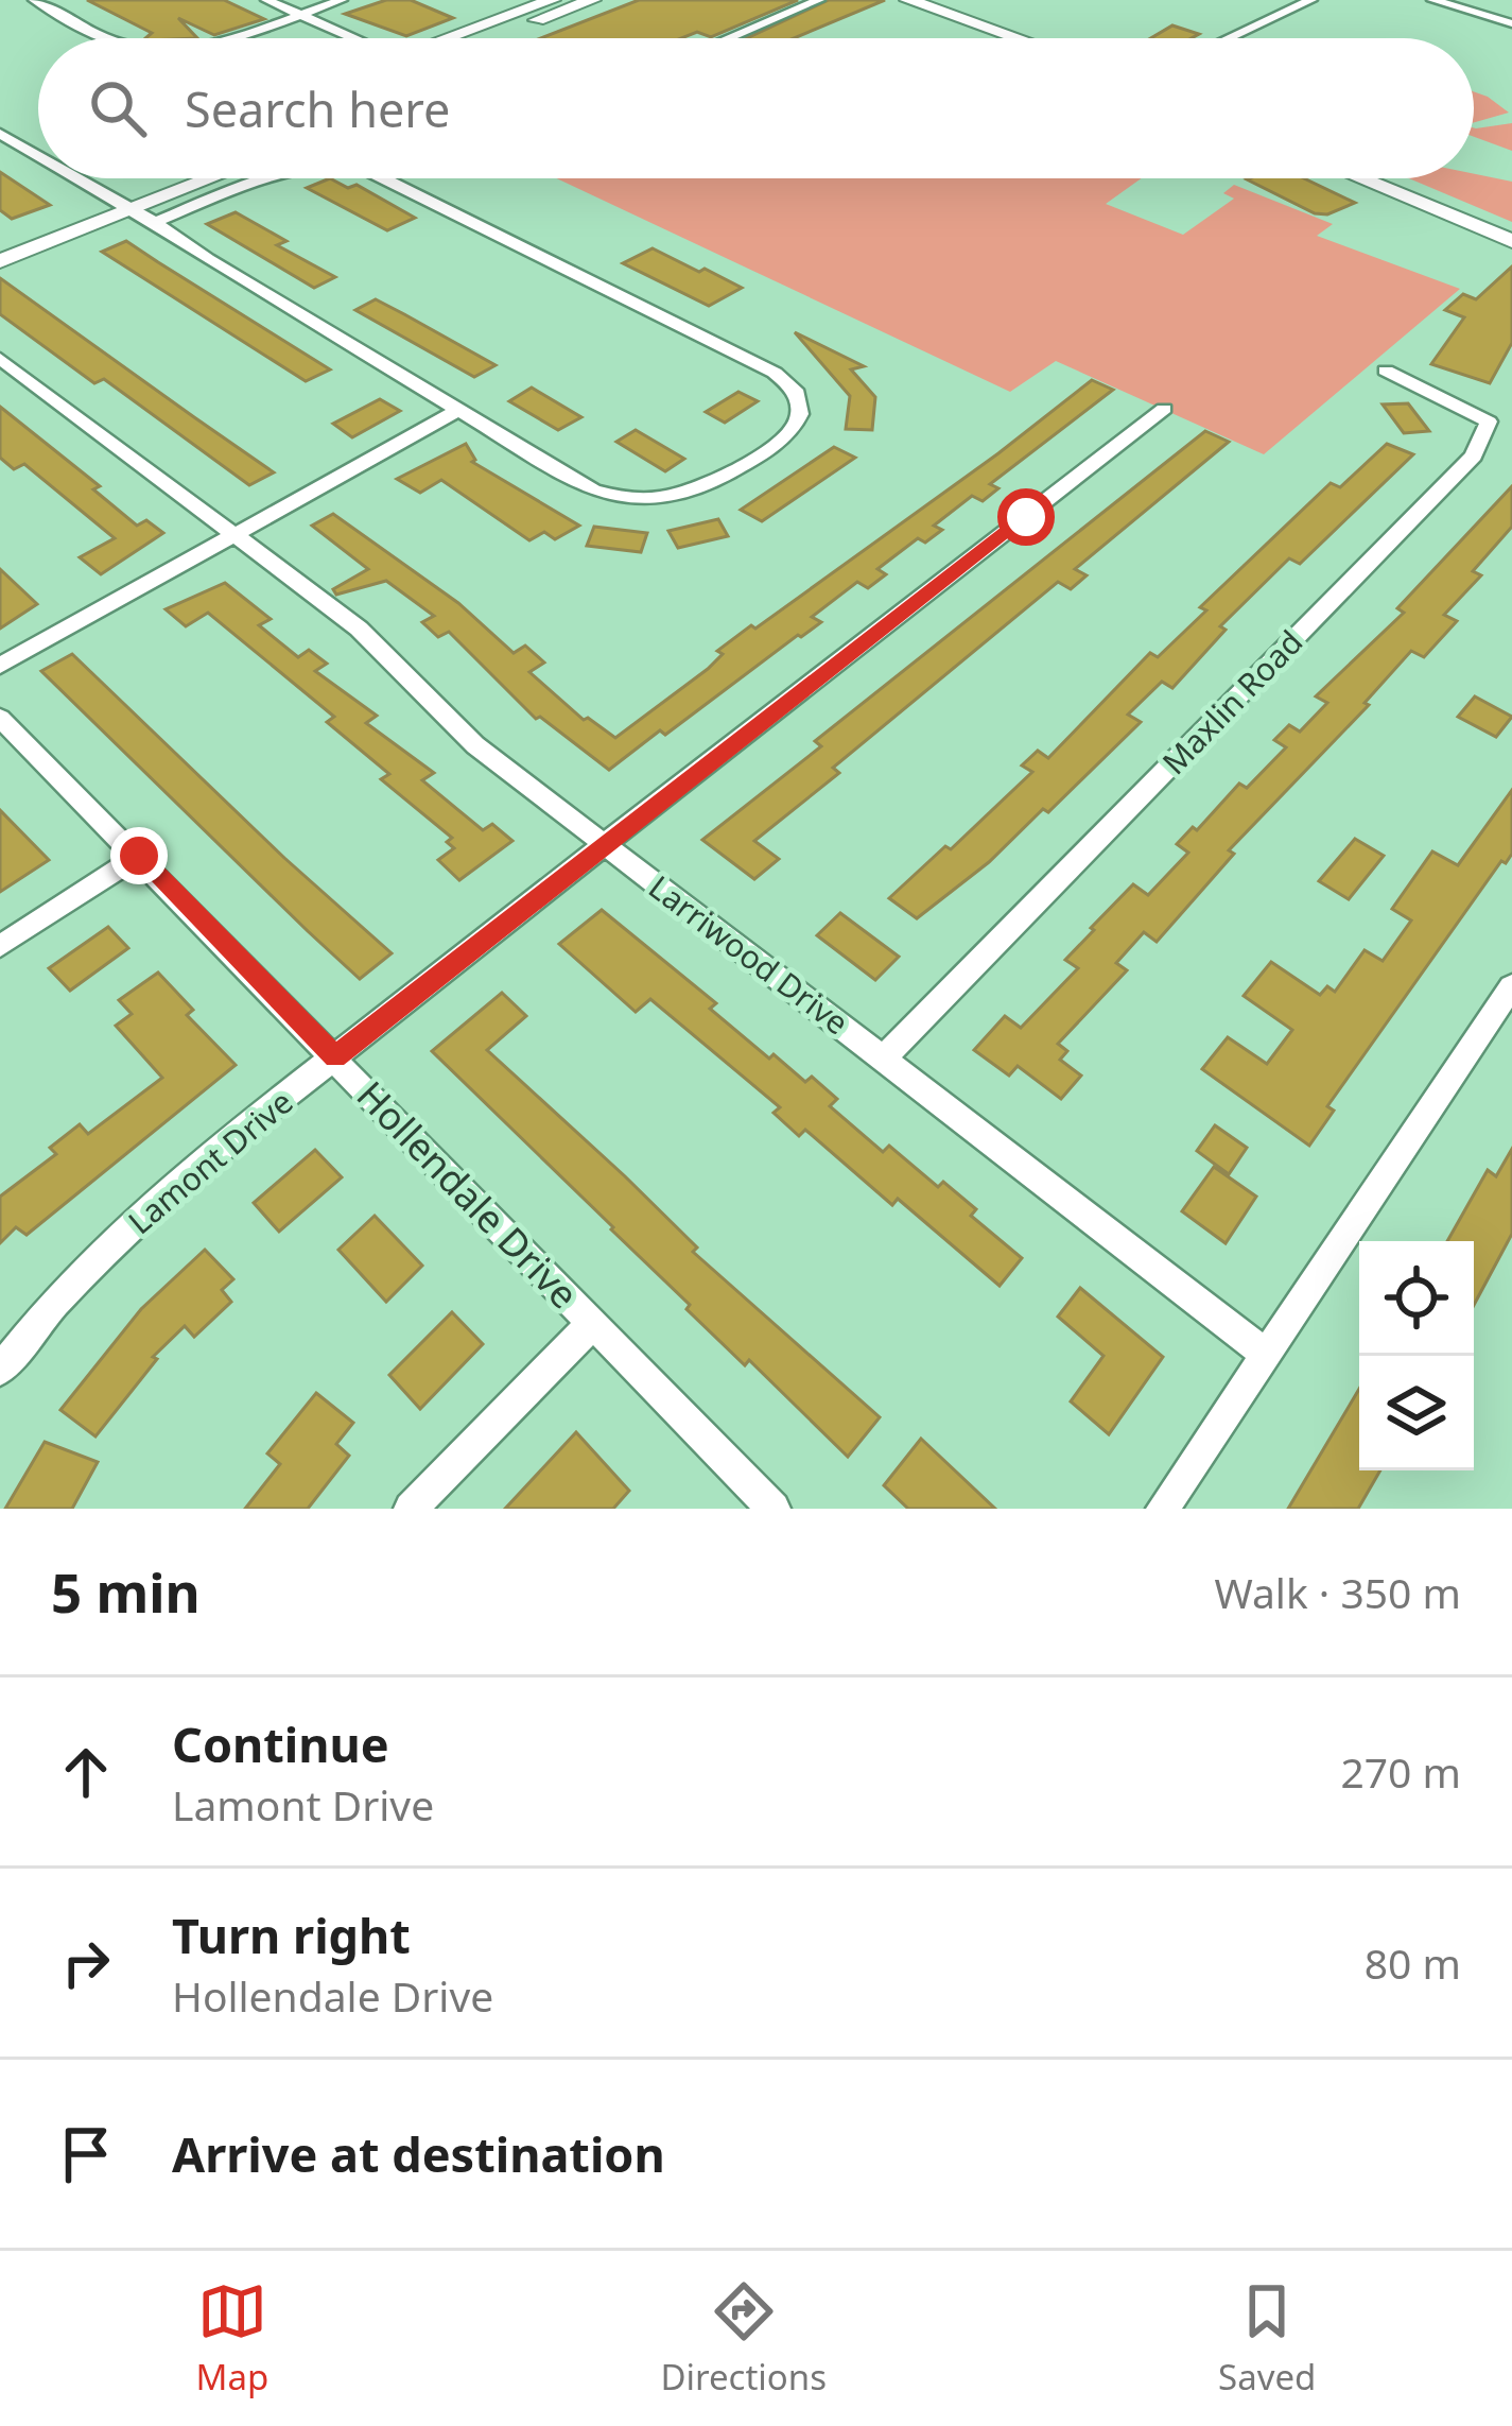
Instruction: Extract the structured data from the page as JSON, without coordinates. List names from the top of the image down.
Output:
{
  "streets": {
    "street": [
      "Maxlin Road",
      "Larriwood Drive",
      "Lamont Drive",
      "Hollendale Drive"
    ]
  },
  "crossings": [
    ["Maxlin Road", "Larriwood Drive"],
    ["Larriwood Drive", "Lamont Drive"],
    ["Lamont Drive", "Hollendale Drive"]
  ],
  "page": {
    "search": "Search here",
    "heading": ["5 min", "Walk · 350 m"],
    "list": [
      ["Continue", "Lamont Drive", "270 m"],
      ["Turn right", "Hollendale Drive", "80 m"],
      "Arrive at destination"
    ],
    "nav": ["Map", "Directions", "Saved"]
  }
}
